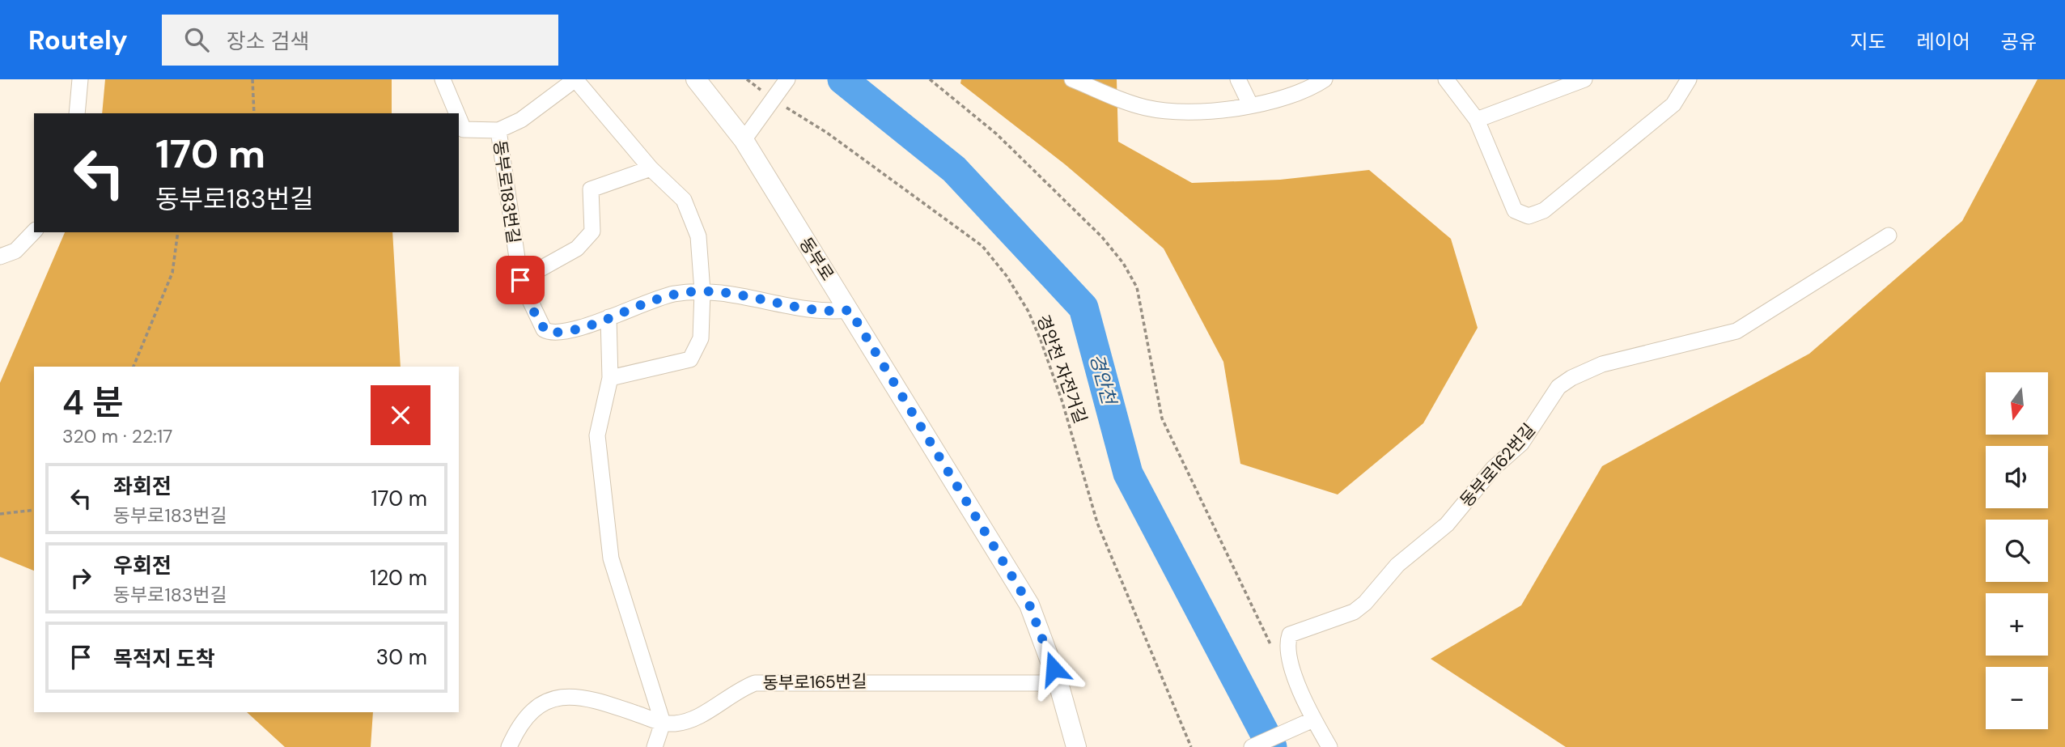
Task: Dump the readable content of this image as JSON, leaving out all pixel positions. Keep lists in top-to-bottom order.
{
  "streets": {
    "main road": ["동부로"],
    "street": ["동부로183번길", "동부로162번길", "동부로165번길"],
    "path": ["경안천 자전거길"]
  },
  "crossings": [
    ["동부로183번길", "동부로"],
    ["동부로", "동부로165번길"]
  ],
  "water": ["경안천"],
  "north": "bottom",
  "page": {
    "header": "Routely",
    "search": "장소 검색",
    "nav": ["지도", "레이어", "공유"],
    "turn": ["170 m", "동부로183번길"],
    "heading": ["4 분", "320 m · 22:17"],
    "map_buttons": ["+", "−"],
    "list": [
      {
        "name": "좌회전",
        "note": "동부로183번길",
        "value": "170 m"
      },
      {
        "name": "우회전",
        "note": "동부로183번길",
        "value": "120 m"
      },
      {
        "name": "목적지 도착",
        "value": "30 m"
      }
    ]
  }
}
